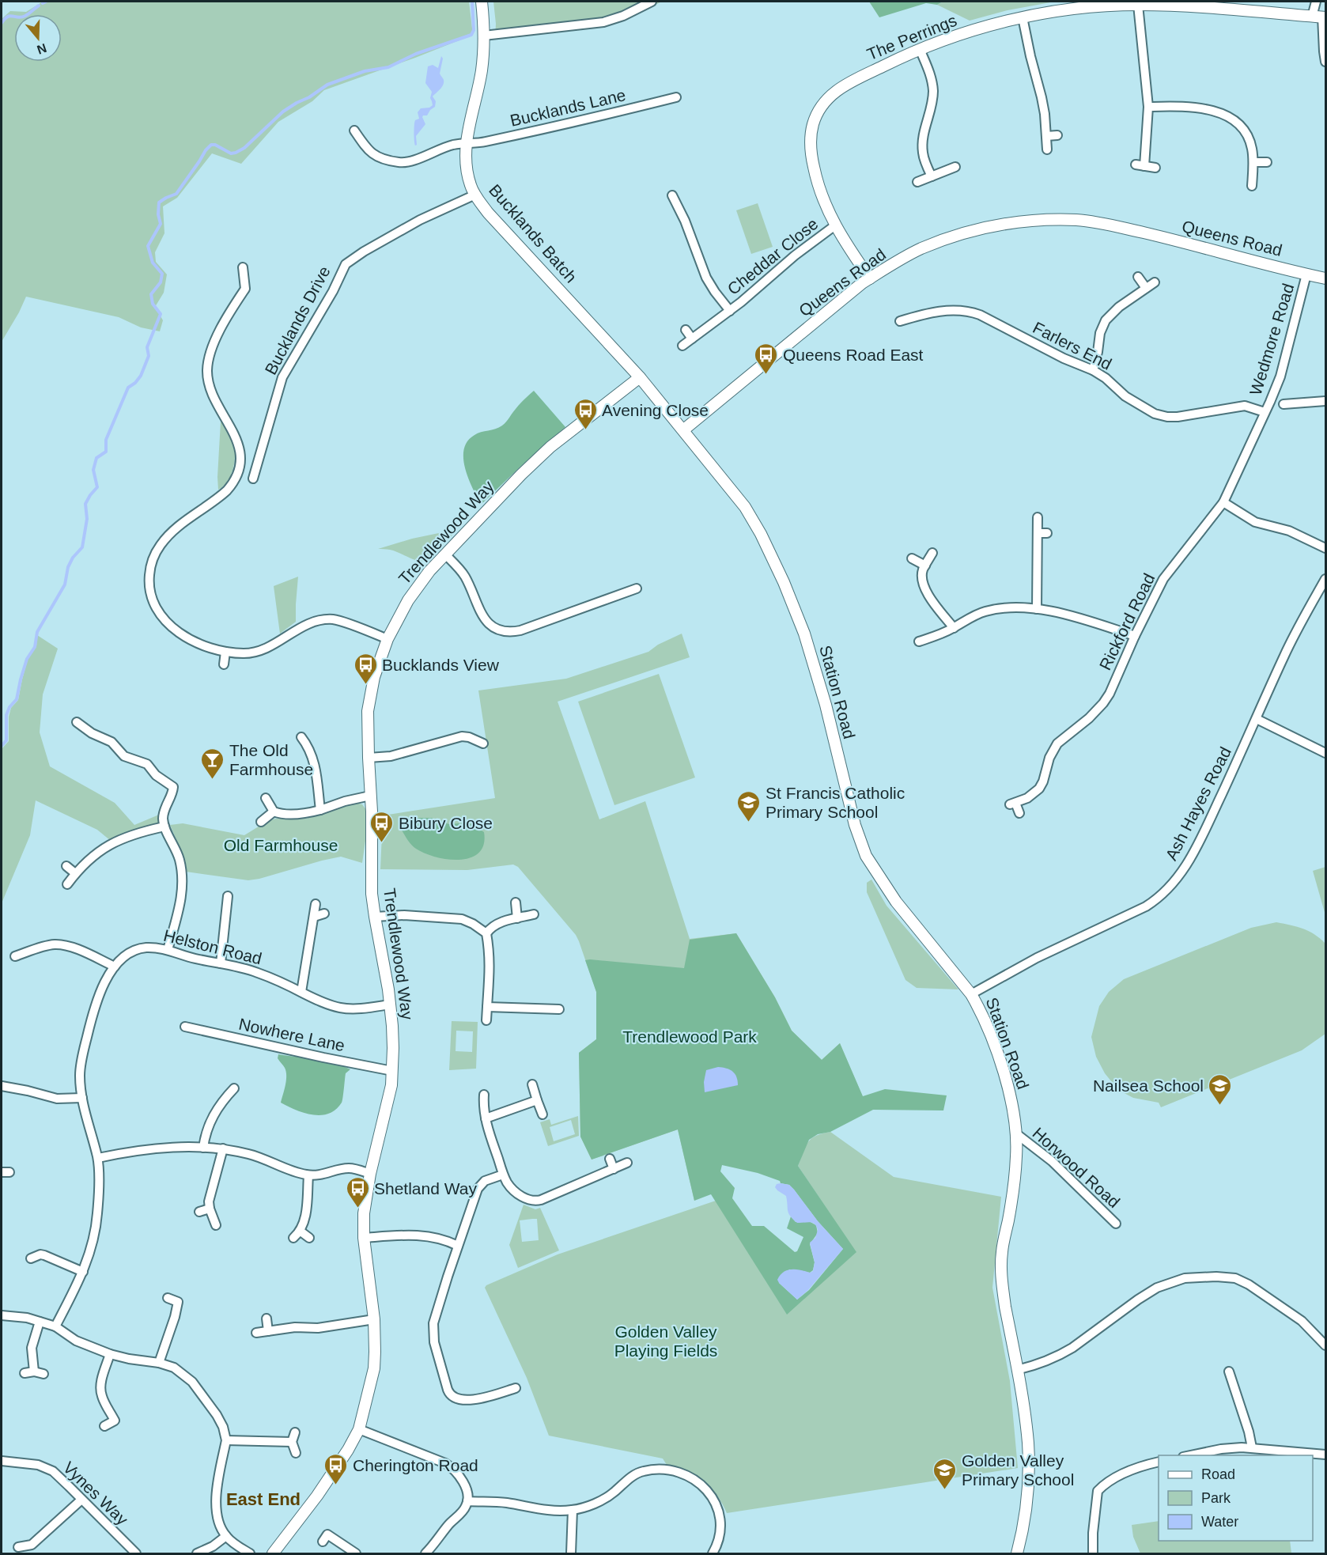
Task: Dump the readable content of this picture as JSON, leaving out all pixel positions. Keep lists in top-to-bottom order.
{
  "streets": {
    "street": [
      "The Perrings",
      "Bucklands Lane",
      "Bucklands Batch",
      "Queens Road",
      "Cheddar Close",
      "Bucklands Drive",
      "Wedmore Road",
      "Farlers End",
      "Trendlewood Way",
      "Rickford Road",
      "Station Road",
      "Ash Hayes Road",
      "Helston Road",
      "Nowhere Lane",
      "Horwood Road",
      "Vynes Way"
    ]
  },
  "crossings": [
    ["The Perrings", "Queens Road"],
    ["The Perrings", "Cheddar Close"],
    ["Bucklands Lane", "Bucklands Batch"],
    ["Bucklands Batch", "Bucklands Drive"],
    ["Bucklands Batch", "Trendlewood Way"],
    ["Bucklands Batch", "Station Road"],
    ["Queens Road", "Wedmore Road"],
    ["Queens Road", "Station Road"],
    ["Wedmore Road", "Farlers End"],
    ["Wedmore Road", "Rickford Road"],
    ["Farlers End", "Rickford Road"],
    ["Trendlewood Way", "Station Road"],
    ["Trendlewood Way", "Helston Road"],
    ["Trendlewood Way", "Nowhere Lane"],
    ["Station Road", "Ash Hayes Road"],
    ["Station Road", "Horwood Road"]
  ],
  "districts": ["East End"],
  "parks": ["Old Farmhouse", "Trendlewood Park", "Golden Valley Playing Fields"],
  "places": {
    "bus stop": [
      "Queens Road East",
      "Avening Close",
      "Bucklands View",
      "Bibury Close",
      "Shetland Way",
      "Cherington Road"
    ],
    "bar": ["The Old Farmhouse"],
    "school or university": ["St Francis Catholic Primary School", "Nailsea School", "Golden Valley Primary School"]
  },
  "legend": ["Road", "Park", "Water"],
  "north": "bottom"
}
